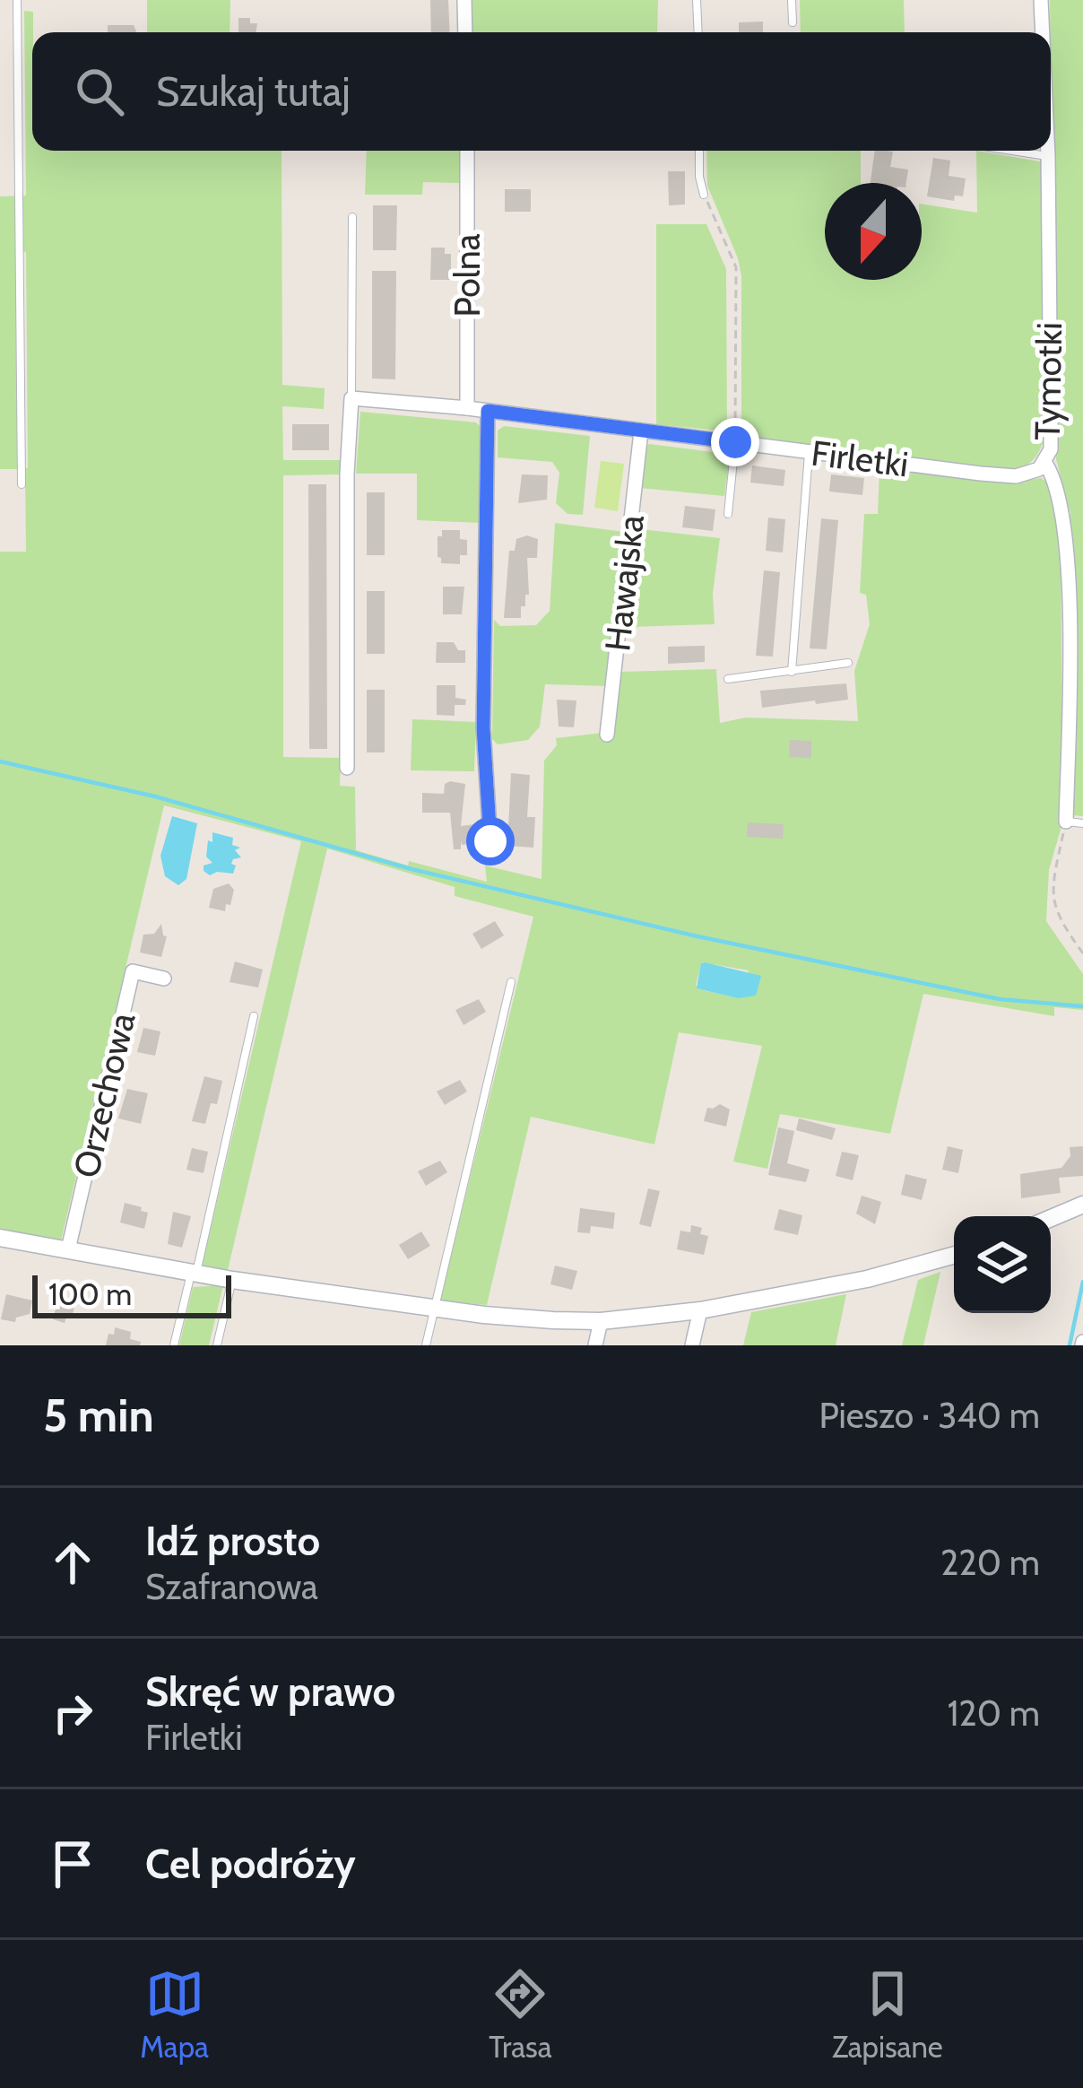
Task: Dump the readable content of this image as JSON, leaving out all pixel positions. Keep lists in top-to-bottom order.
{
  "streets": {
    "street": [
      "Polna",
      "Tymotki",
      "Firletki",
      "Hawajska",
      "Orzechowa"
    ]
  },
  "crossings": [
    ["Polna", "Firletki"],
    ["Tymotki", "Firletki"],
    ["Firletki", "Hawajska"]
  ],
  "scale_bar": "100 m",
  "north": "bottom",
  "page": {
    "search": "Szukaj tutaj",
    "scale": "100 m",
    "heading": ["5 min", "Pieszo · 340 m"],
    "list": [
      ["Idź prosto", "Szafranowa", "220 m"],
      ["Skręć w prawo", "Firletki", "120 m"],
      "Cel podróży"
    ],
    "nav": ["Mapa", "Trasa", "Zapisane"]
  }
}
